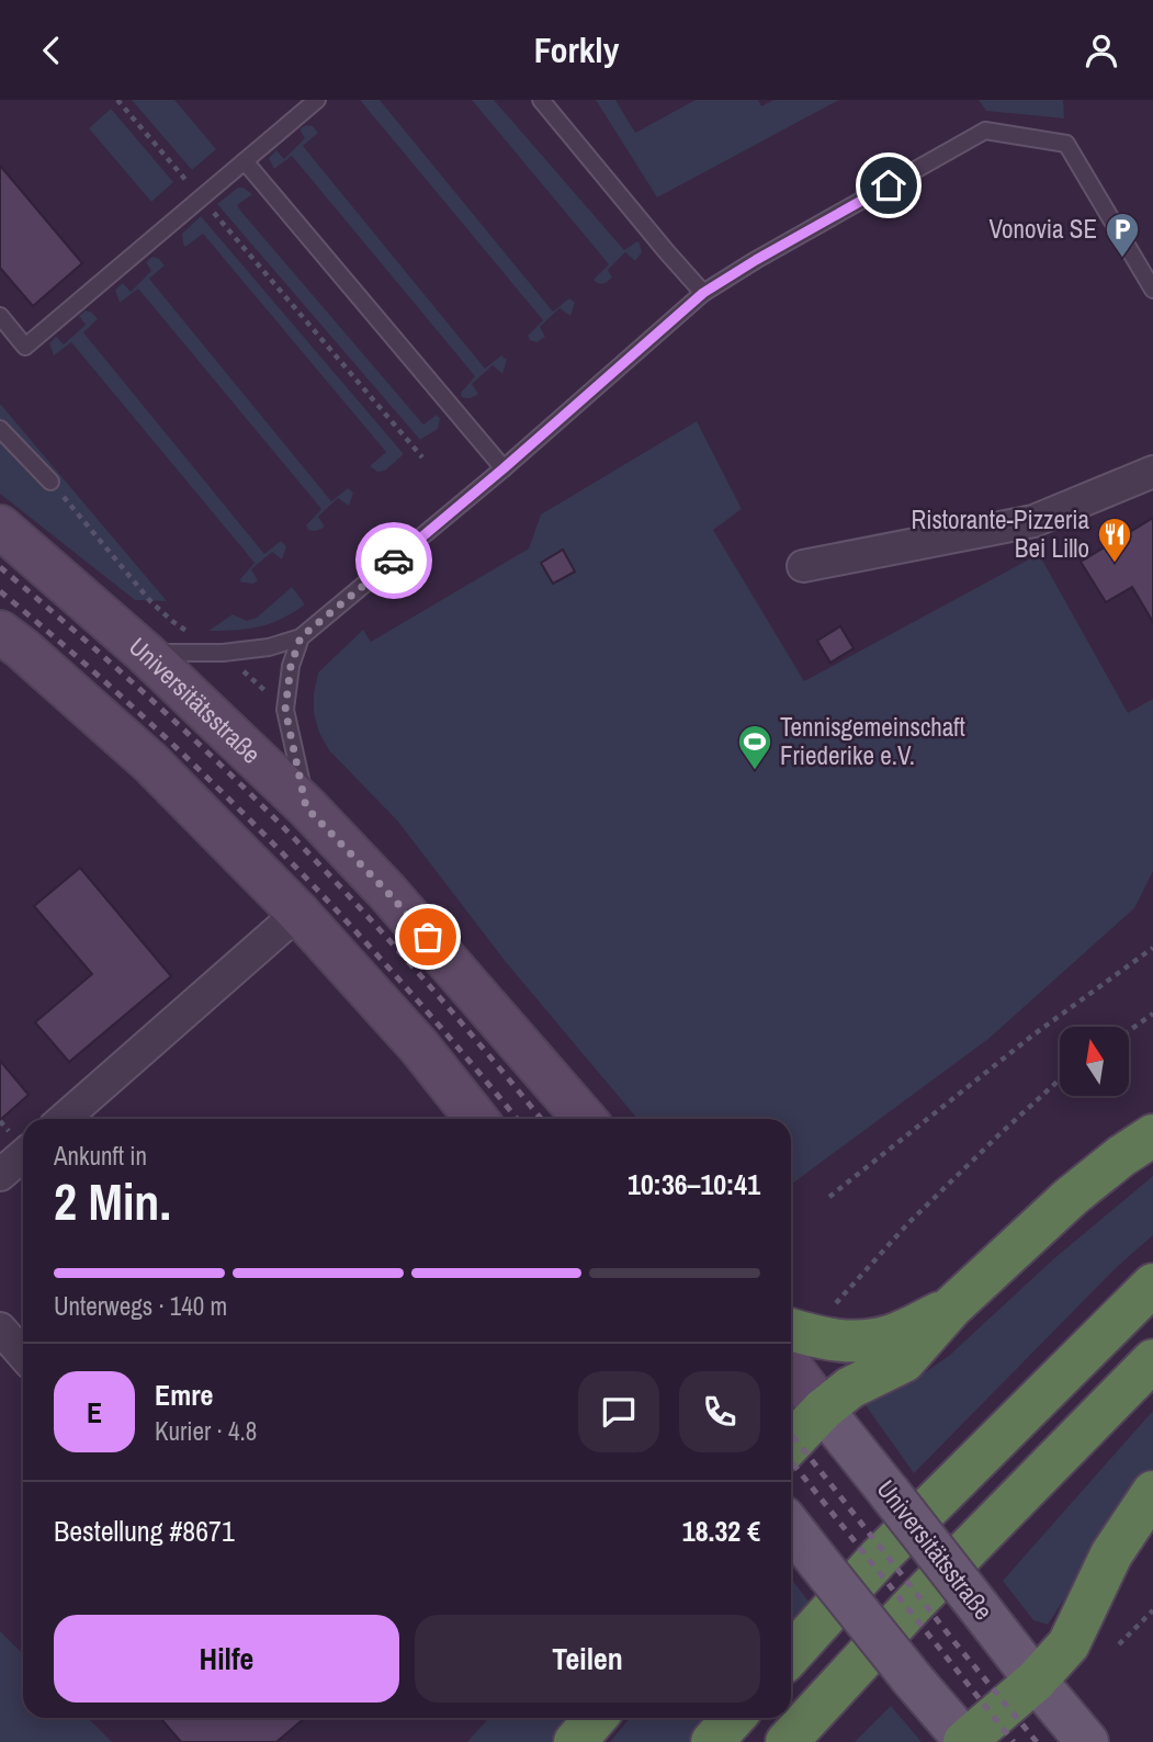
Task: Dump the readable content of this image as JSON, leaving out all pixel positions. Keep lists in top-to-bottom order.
{
  "streets": {
    "main road": ["Universitätsstraße"]
  },
  "places": {
    "parking": ["Vonovia SE"],
    "restaurant": ["Ristorante-Pizzeria Bei Lillo"],
    "sports": ["Tennisgemeinschaft Friederike e.V."]
  },
  "north": "top",
  "page": {
    "header": "Forkly",
    "heading": ["2 Min.", "Ankunft in", "10:36–10:41"],
    "panel": [
      "Emre",
      "Kurier · 4.8",
      "Bestellung #8671",
      "18.32 €"
    ],
    "bar": "Unterwegs · 140 m",
    "round": "E",
    "buttons": ["Hilfe", "Teilen"]
  }
}
